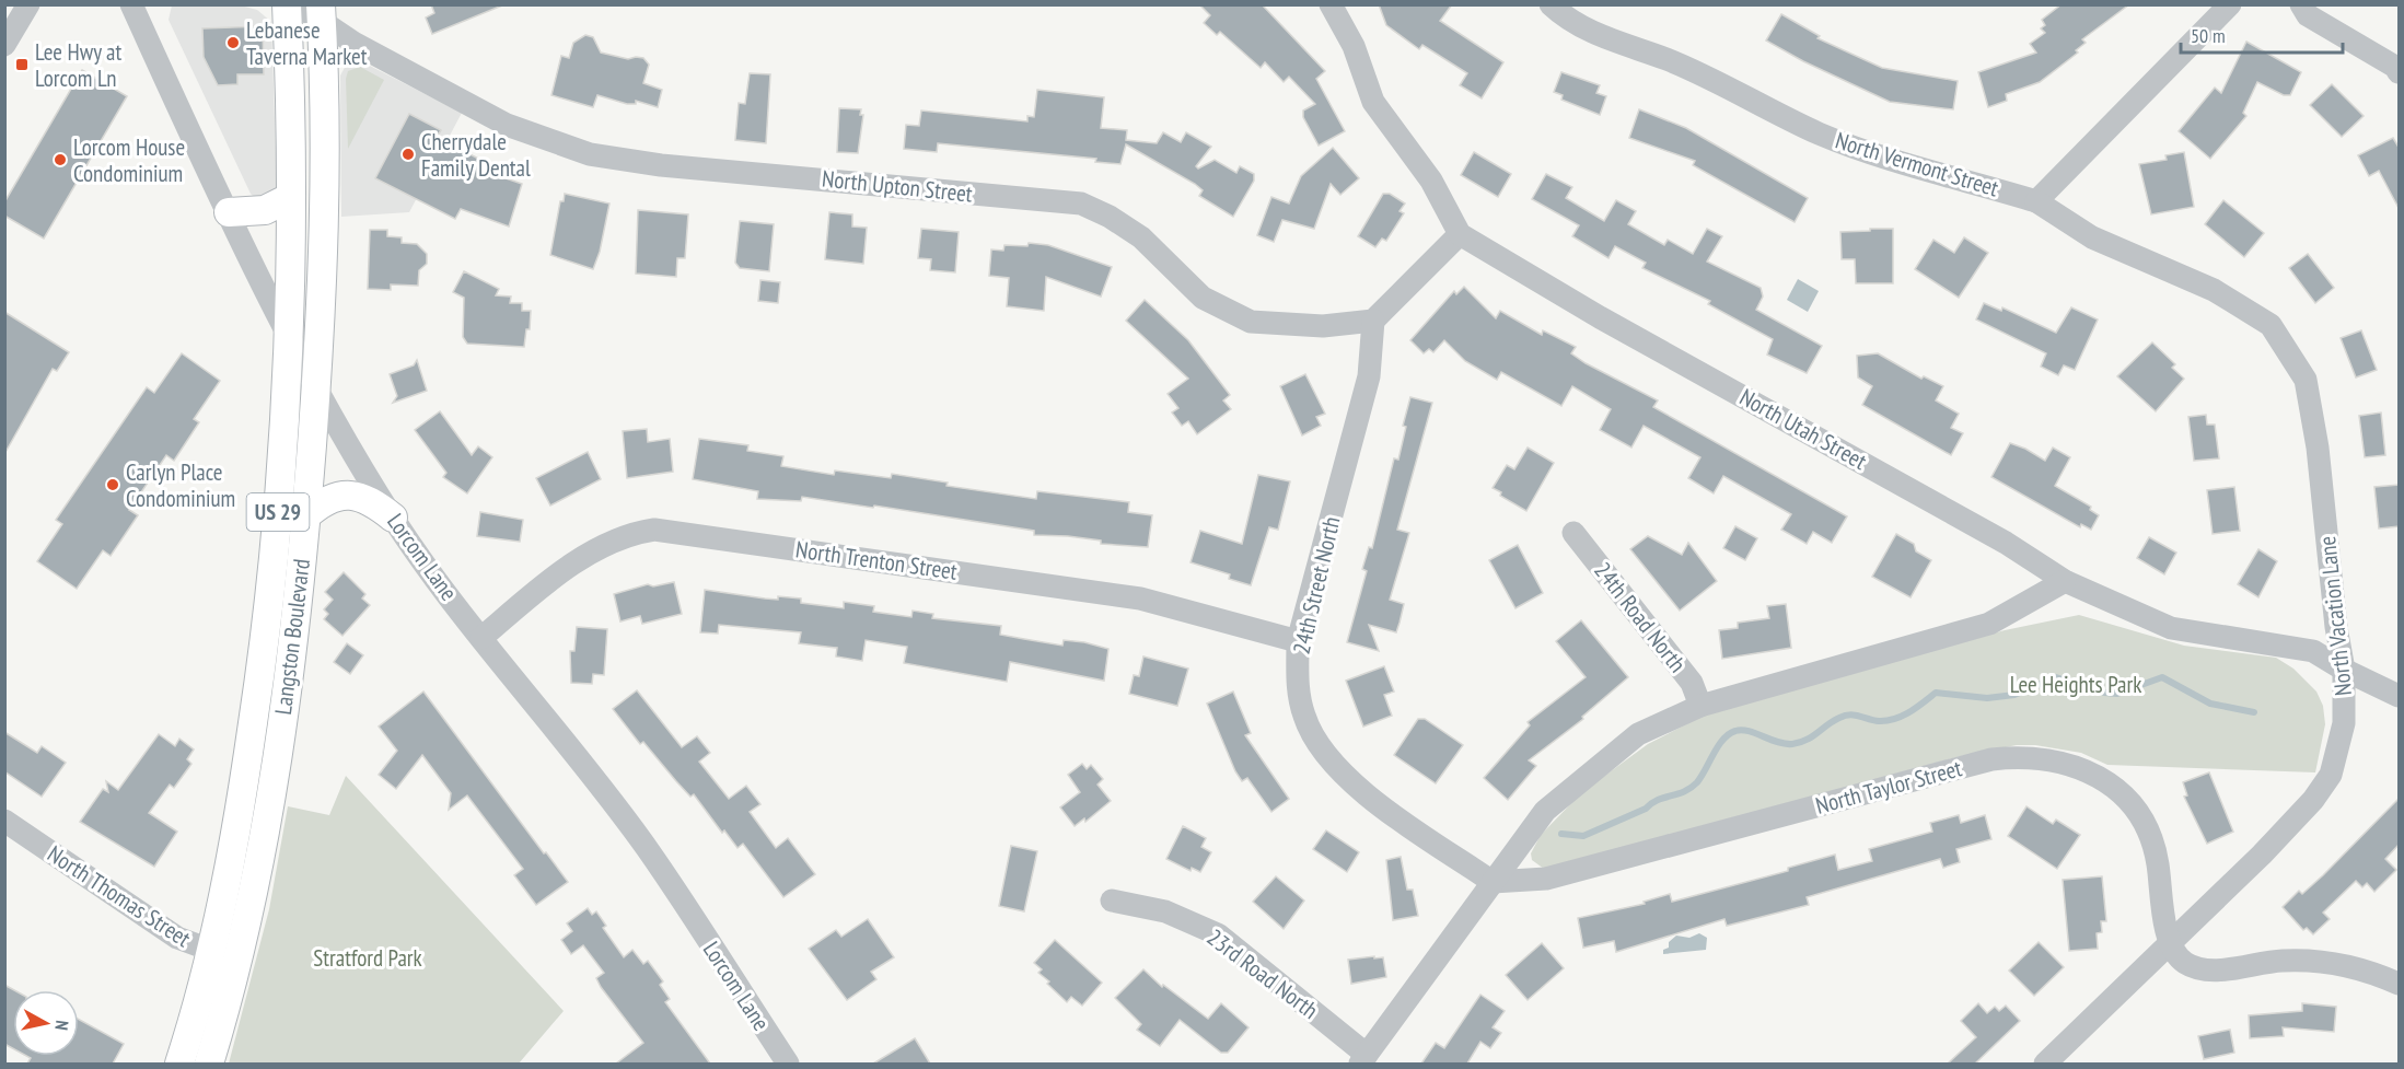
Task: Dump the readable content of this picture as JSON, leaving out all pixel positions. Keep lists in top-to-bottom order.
{
  "streets": {
    "main road": ["US 29", "Langston Boulevard"],
    "street": [
      "North Vermont Street",
      "North Upton Street",
      "North Utah Street",
      "Lorcom Lane",
      "North Trenton Street",
      "24th Street North",
      "North Vacation Lane",
      "24th Road North",
      "North Taylor Street",
      "North Thomas Street",
      "23rd Road North"
    ]
  },
  "crossings": [
    ["North Vermont Street", "North Vacation Lane"],
    ["North Upton Street", "24th Street North"],
    ["North Upton Street", "Langston Boulevard"],
    ["North Utah Street", "North Vacation Lane"],
    ["Lorcom Lane", "North Trenton Street"],
    ["Lorcom Lane", "Langston Boulevard"],
    ["North Trenton Street", "24th Street North"],
    ["24th Street North", "North Taylor Street"],
    ["North Vacation Lane", "North Taylor Street"],
    ["Langston Boulevard", "North Thomas Street"]
  ],
  "parks": ["Lee Heights Park", "Stratford Park"],
  "places": {
    "other": [
      "Lebanese Taverna Market",
      "Cherrydale Family Dental",
      "Lorcom House Condominium",
      "Carlyn Place Condominium"
    ],
    "transit": ["Lee Hwy at Lorcom Ln"]
  },
  "scale_bar": "50 m",
  "north": "right"
}
